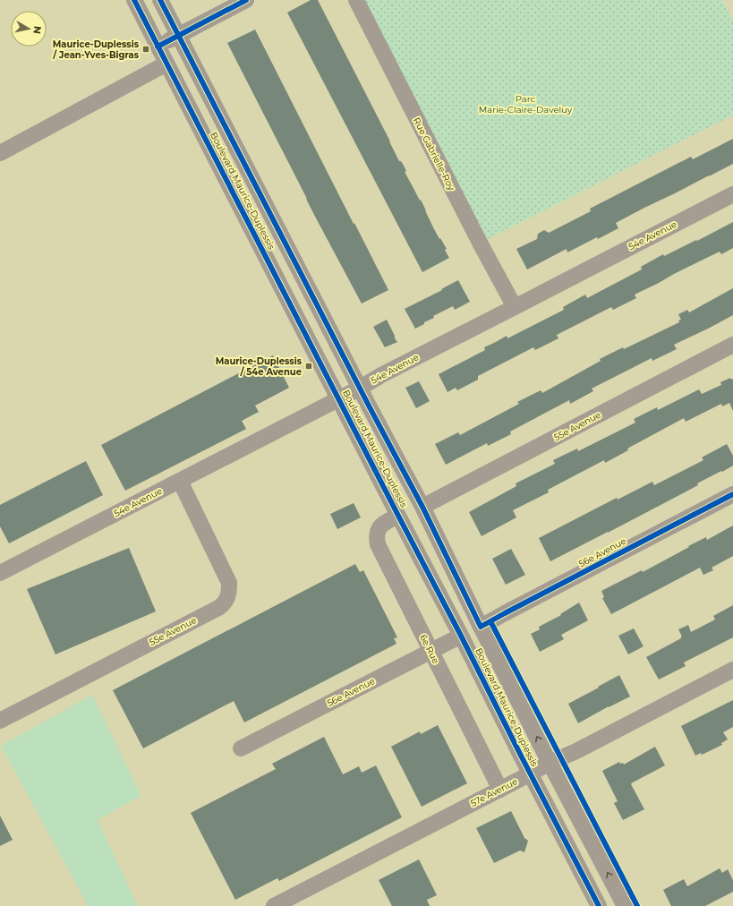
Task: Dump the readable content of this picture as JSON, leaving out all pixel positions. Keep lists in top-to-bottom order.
{
  "streets": {
    "street": [
      "Rue Gabrielle-Roy",
      "Boulevard Maurice-Duplessis",
      "54e Avenue",
      "55e Avenue",
      "56e Avenue",
      "6e Rue",
      "57e Avenue"
    ]
  },
  "crossings": [
    ["Rue Gabrielle-Roy", "54e Avenue"],
    ["Boulevard Maurice-Duplessis", "54e Avenue"],
    ["Boulevard Maurice-Duplessis", "55e Avenue"],
    ["Boulevard Maurice-Duplessis", "56e Avenue"],
    ["Boulevard Maurice-Duplessis", "6e Rue"],
    ["Boulevard Maurice-Duplessis", "57e Avenue"],
    ["54e Avenue", "55e Avenue"],
    ["56e Avenue", "6e Rue"],
    ["6e Rue", "57e Avenue"]
  ],
  "parks": ["Parc Marie-Claire-Daveluy"],
  "places": {
    "transit": ["Maurice-Duplessis / Jean-Yves-Bigras", "Maurice-Duplessis / 54e Avenue"]
  },
  "north": "right"
}
